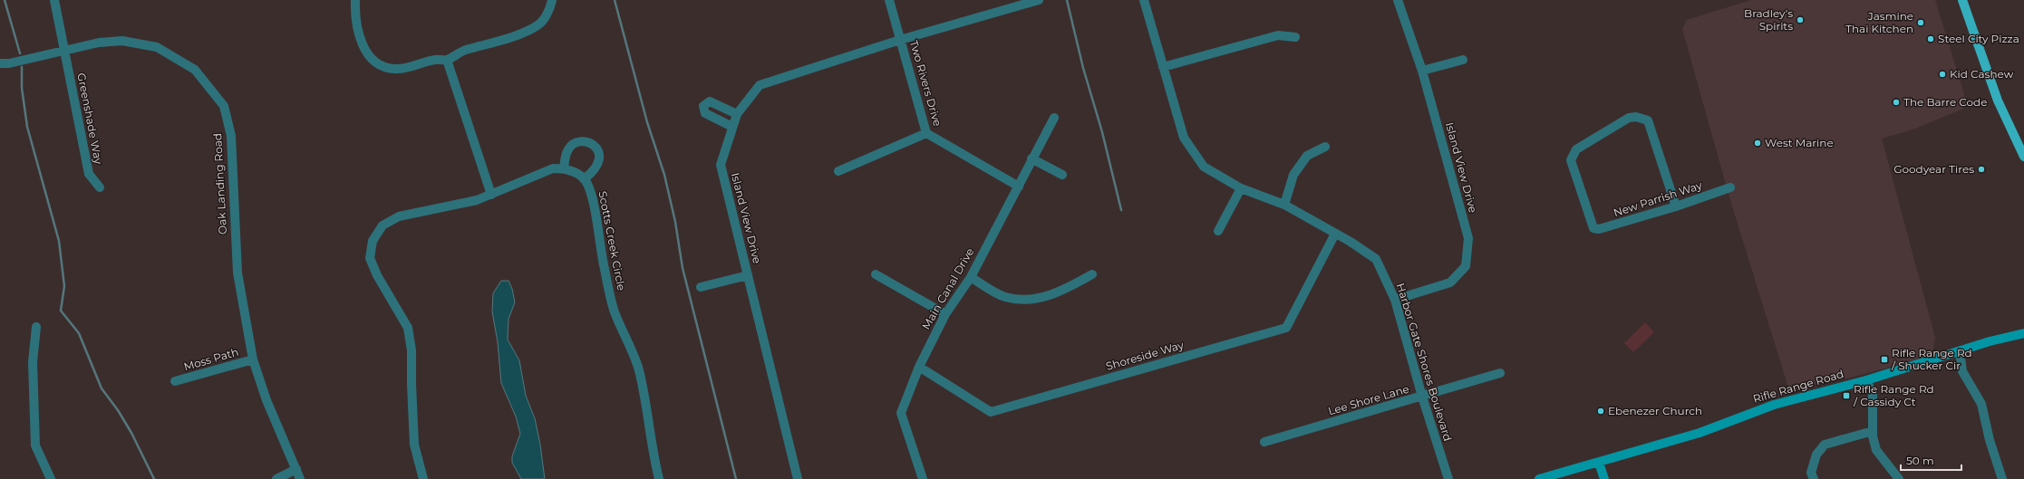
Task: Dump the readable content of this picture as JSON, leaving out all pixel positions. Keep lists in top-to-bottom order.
{
  "streets": {
    "main road": ["Rifle Range Road"],
    "street": [
      "Two Rivers Drive",
      "Greenshade Way",
      "Island View Drive",
      "Oak Landing Road",
      "New Parrish Way",
      "Scotts Creek Circle",
      "Main Canal Drive",
      "Shoreside Way",
      "Moss Path",
      "Harbor Gate Shores Boulevard",
      "Lee Shore Lane"
    ]
  },
  "crossings": [
    ["Two Rivers Drive", "Island View Drive"],
    ["Two Rivers Drive", "Main Canal Drive"],
    ["Greenshade Way", "Oak Landing Road"],
    ["Island View Drive", "Harbor Gate Shores Boulevard"],
    ["Oak Landing Road", "Moss Path"],
    ["Main Canal Drive", "Shoreside Way"],
    ["Shoreside Way", "Harbor Gate Shores Boulevard"],
    ["Harbor Gate Shores Boulevard", "Lee Shore Lane"]
  ],
  "places": {
    "other": [
      "Bradley’s Spirits",
      "Jasmine Thai Kitchen",
      "Steel City Pizza",
      "Kid Cashew",
      "The Barre Code",
      "West Marine",
      "Goodyear Tires",
      "Ebenezer Church"
    ],
    "transit": ["Rifle Range Rd / Shucker Cir", "Rifle Range Rd / Cassidy Ct"]
  },
  "scale_bar": "50 m"
}
